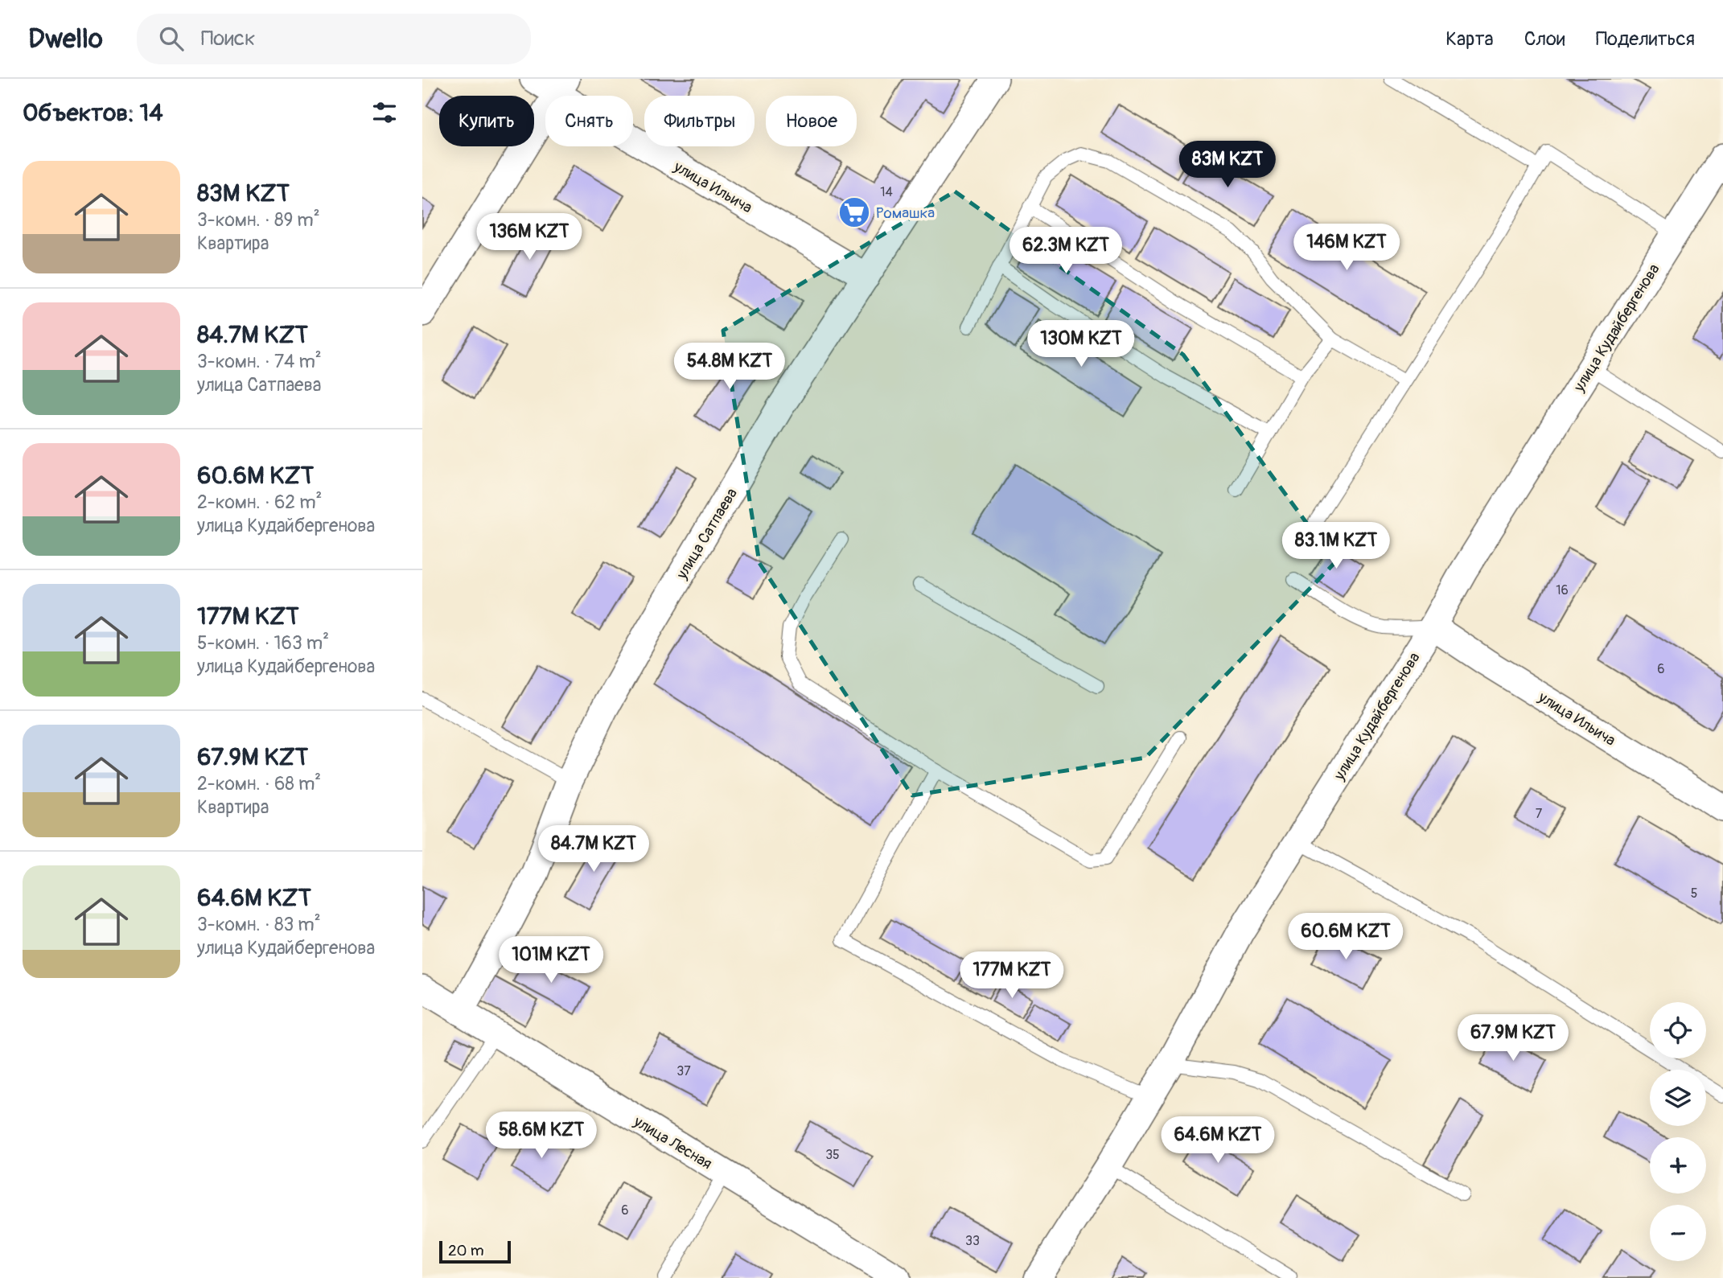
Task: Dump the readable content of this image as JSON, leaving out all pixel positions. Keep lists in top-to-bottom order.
{
  "streets": {
    "street": [
      "улица Ильича",
      "улица Кудайбергенова",
      "улица Сатпаева",
      "улица Лесная"
    ]
  },
  "crossings": [
    ["улица Ильича", "улица Кудайбергенова"],
    ["улица Ильича", "улица Сатпаева"],
    ["улица Сатпаева", "улица Лесная"]
  ],
  "places": {
    "supermarket": ["Ромашка"]
  },
  "house_numbers": [
    "14",
    "16",
    "6",
    "7",
    "5",
    "37",
    "35",
    "6",
    "33"
  ],
  "scale_bar": "20 m",
  "page": {
    "header": "Dwello",
    "search": "Поиск",
    "nav": ["Карта", "Слои", "Поделиться"],
    "heading": "Объектов: 14",
    "chip": [
      "Купить",
      "Снять",
      "Фильтры",
      "Новое"
    ],
    "price": [
      "83M KZT",
      "136M KZT",
      "146M KZT",
      "62.3M KZT",
      "130M KZT",
      "54.8M KZT",
      "83.1M KZT",
      "84.7M KZT",
      "60.6M KZT",
      "101M KZT",
      "177M KZT",
      "67.9M KZT",
      "58.6M KZT",
      "64.6M KZT"
    ],
    "list": [
      {
        "name": "83M KZT",
        "note": "3-комн. · 89 m² · Квартира"
      },
      {
        "name": "84.7M KZT",
        "note": "3-комн. · 74 m² · улица Сатпаева"
      },
      {
        "name": "60.6M KZT",
        "note": "2-комн. · 62 m² · улица Кудайбергенова"
      },
      {
        "name": "177M KZT",
        "note": "5-комн. · 163 m² · улица Кудайбергенова"
      },
      {
        "name": "67.9M KZT",
        "note": "2-комн. · 68 m² · Квартира"
      },
      {
        "name": "64.6M KZT",
        "note": "3-комн. · 83 m² · улица Кудайбергенова"
      }
    ],
    "map_buttons": ["+", "−"],
    "scale": "20 m"
  }
}
